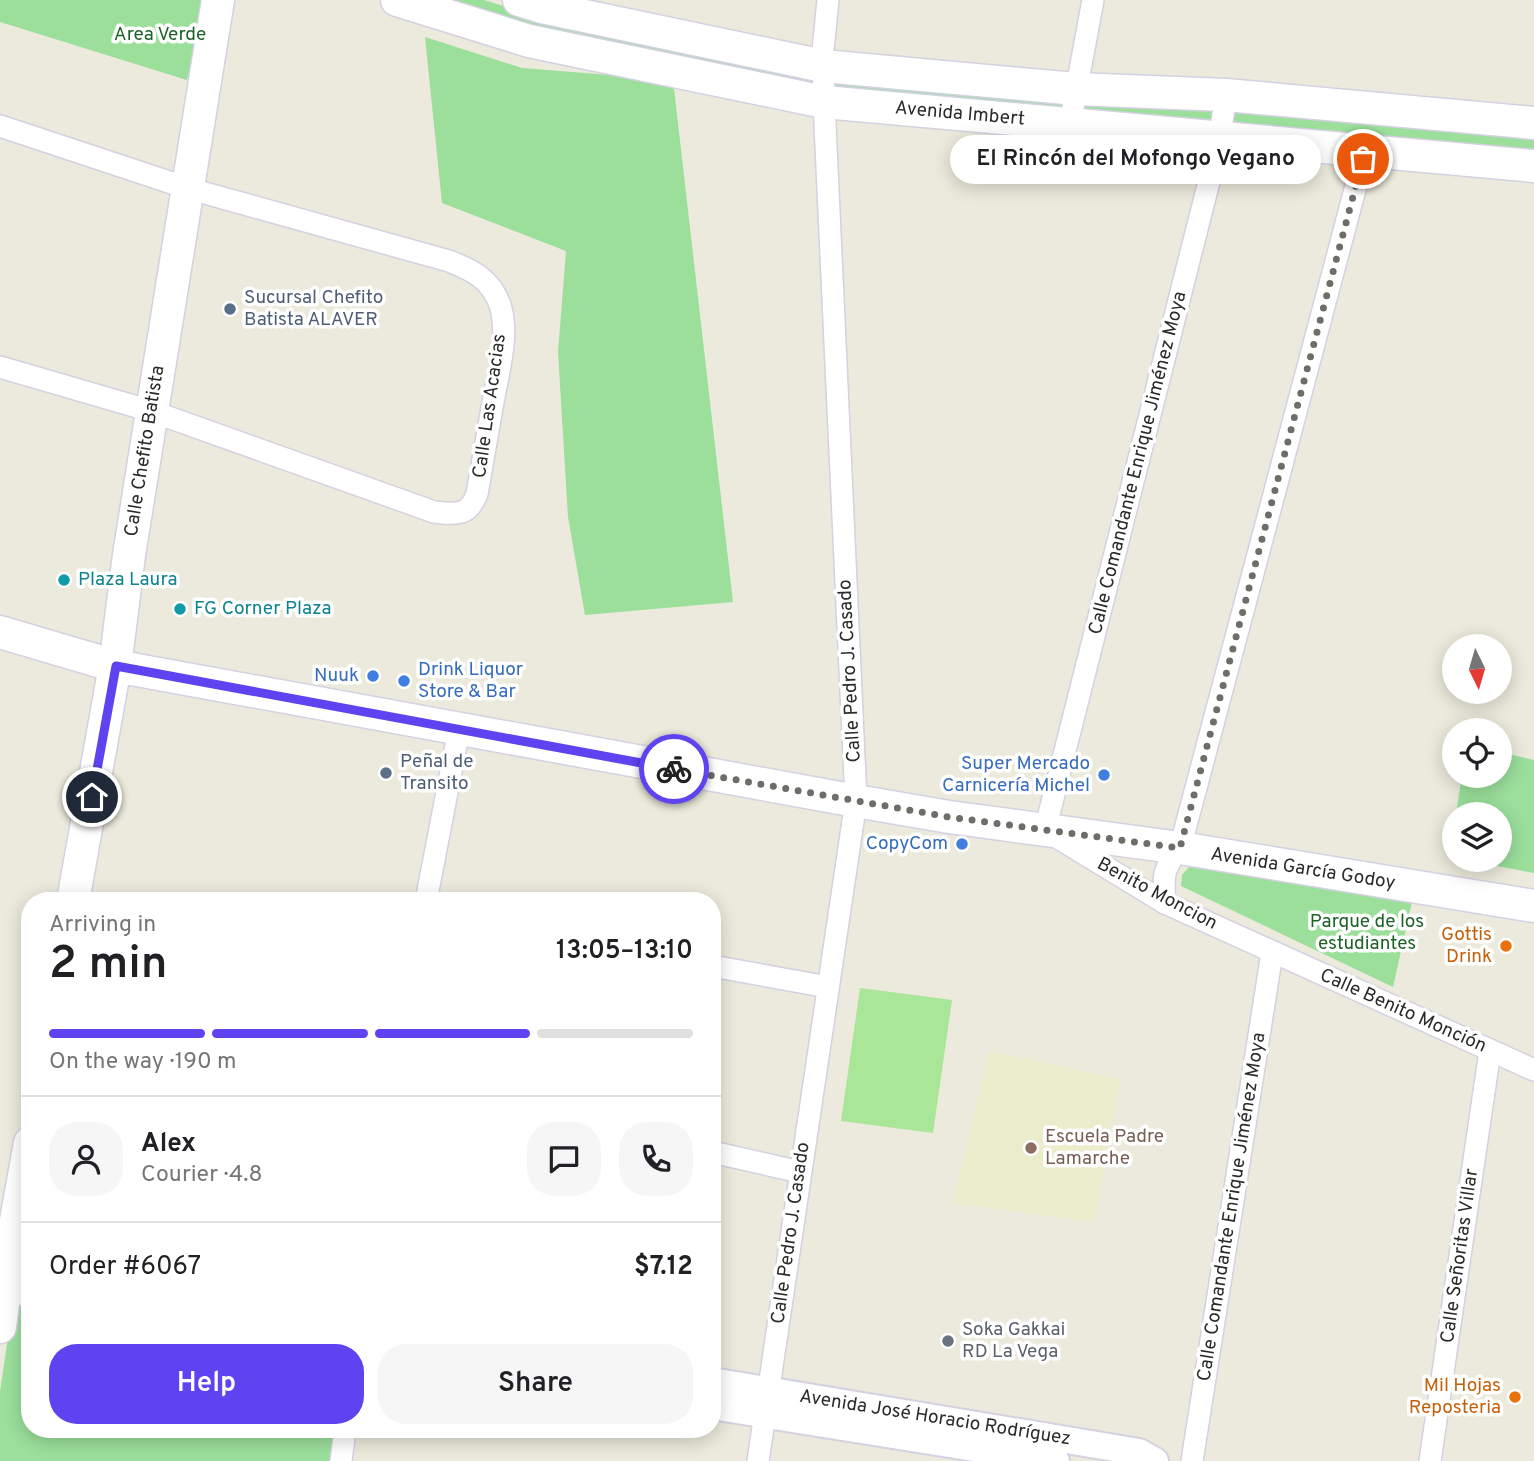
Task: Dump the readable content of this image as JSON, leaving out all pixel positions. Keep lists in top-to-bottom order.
{
  "streets": {
    "main road": ["Avenida Imbert", "Calle Chefito Batista", "Avenida García Godoy"],
    "street": [
      "Calle Las Acacias",
      "Calle Comandante Enrique Jiménez Moya",
      "Calle Pedro J. Casado",
      "Benito Moncion",
      "Calle Benito Monción",
      "Calle Señoritas Villar",
      "Avenida José Horacio Rodríguez"
    ]
  },
  "crossings": [
    ["Avenida Imbert", "Calle Comandante Enrique Jiménez Moya"],
    ["Avenida Imbert", "Calle Pedro J. Casado"],
    ["Calle Las Acacias", "Calle Chefito Batista"],
    ["Calle Chefito Batista", "Avenida García Godoy"],
    ["Calle Comandante Enrique Jiménez Moya", "Avenida García Godoy"],
    ["Calle Comandante Enrique Jiménez Moya", "Benito Moncion"],
    ["Calle Comandante Enrique Jiménez Moya", "Calle Benito Monción"],
    ["Calle Pedro J. Casado", "Avenida García Godoy"],
    ["Calle Pedro J. Casado", "Avenida José Horacio Rodríguez"],
    ["Avenida García Godoy", "Benito Moncion"],
    ["Benito Moncion", "Calle Benito Monción"],
    ["Calle Benito Monción", "Calle Señoritas Villar"]
  ],
  "parks": ["Area Verde", "Parque de los estudiantes"],
  "places": [
    "El Rincón del Mofongo Vegano",
    "Sucursal Chefito Batista ALAVER",
    "Plaza Laura",
    "FG Corner Plaza",
    "Nuuk",
    "Drink Liquor Store & Bar",
    "Peñal de Transito",
    "Super Mercado Carnicería Michel",
    "CopyCom",
    "Gottis Drink",
    "Escuela Padre Lamarche",
    "Soka Gakkai RD La Vega",
    "Mil Hojas Reposteria"
  ],
  "north": "bottom",
  "page": {
    "bubble": "El Rincón del Mofongo Vegano",
    "heading": ["2 min", "Arriving in", "13:05–13:10"],
    "panel": [
      "Alex",
      "Courier · 4.8",
      "Order #6067",
      "$7.12"
    ],
    "bar": "On the way · 190 m",
    "buttons": ["Help", "Share"]
  }
}
